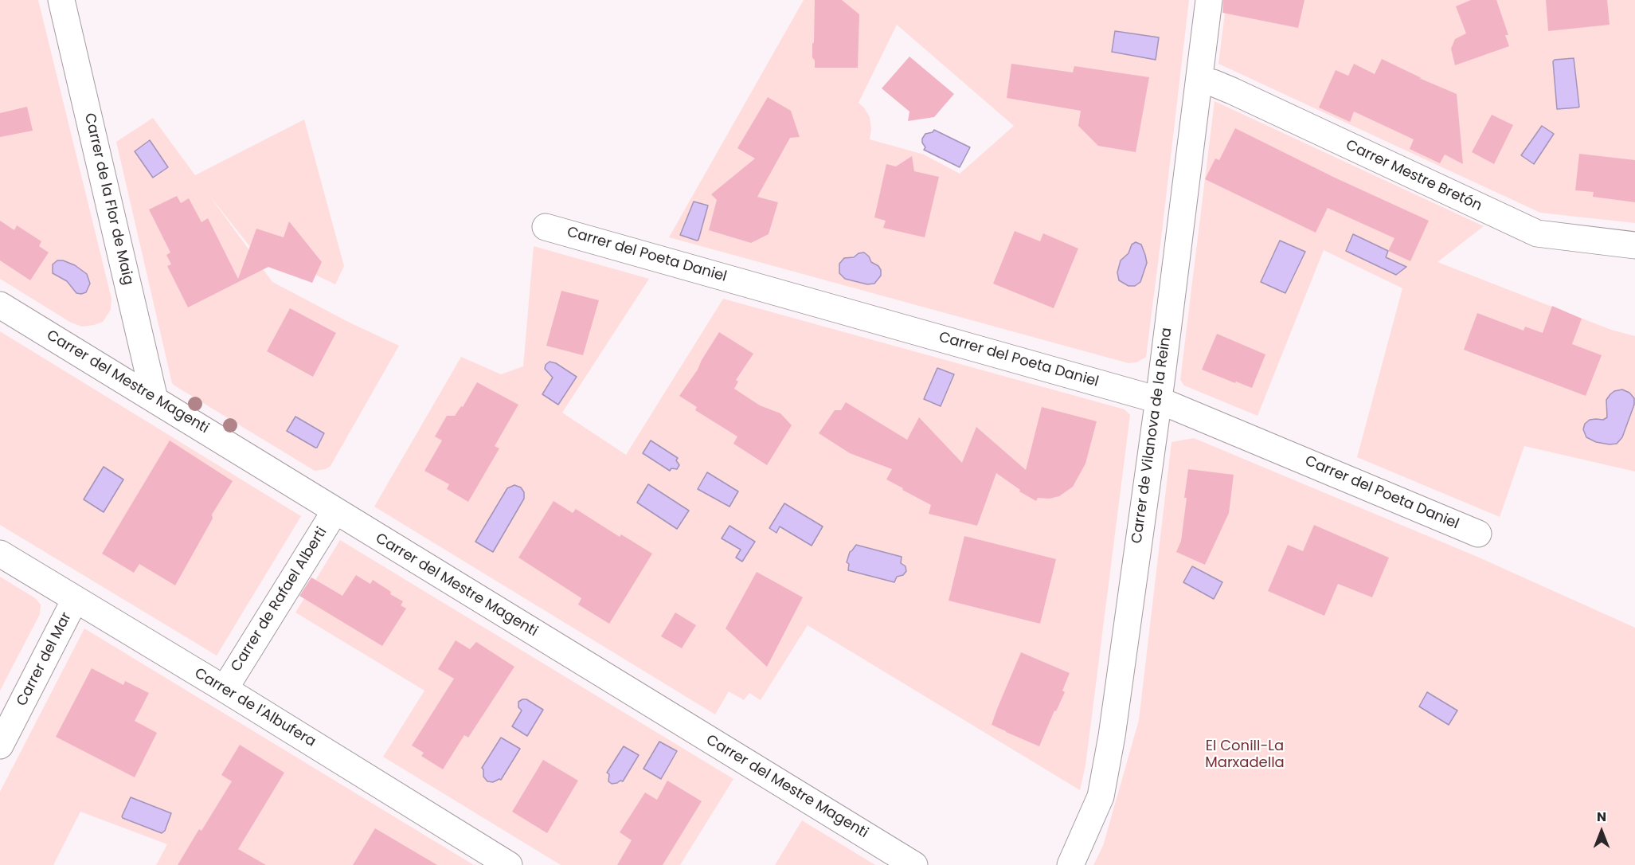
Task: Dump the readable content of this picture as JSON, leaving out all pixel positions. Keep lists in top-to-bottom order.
{
  "streets": {
    "street": [
      "Carrer Mestre Bretón",
      "Carrer de la Flor de Maig",
      "Carrer del Poeta Daniel",
      "Carrer del Mestre Magenti",
      "Carrer de Vilanova de la Reina",
      "Carrer de Rafael Alberti",
      "Carrer del Mar",
      "Carrer de l'Albufera"
    ]
  },
  "crossings": [
    ["Carrer Mestre Bretón", "Carrer de Vilanova de la Reina"],
    ["Carrer de la Flor de Maig", "Carrer del Mestre Magenti"],
    ["Carrer del Poeta Daniel", "Carrer de Vilanova de la Reina"],
    ["Carrer del Mestre Magenti", "Carrer de Rafael Alberti"],
    ["Carrer de Rafael Alberti", "Carrer de l'Albufera"],
    ["Carrer del Mar", "Carrer de l'Albufera"]
  ],
  "parks": ["El Conill-La Marxadella"],
  "north": "top"
}
